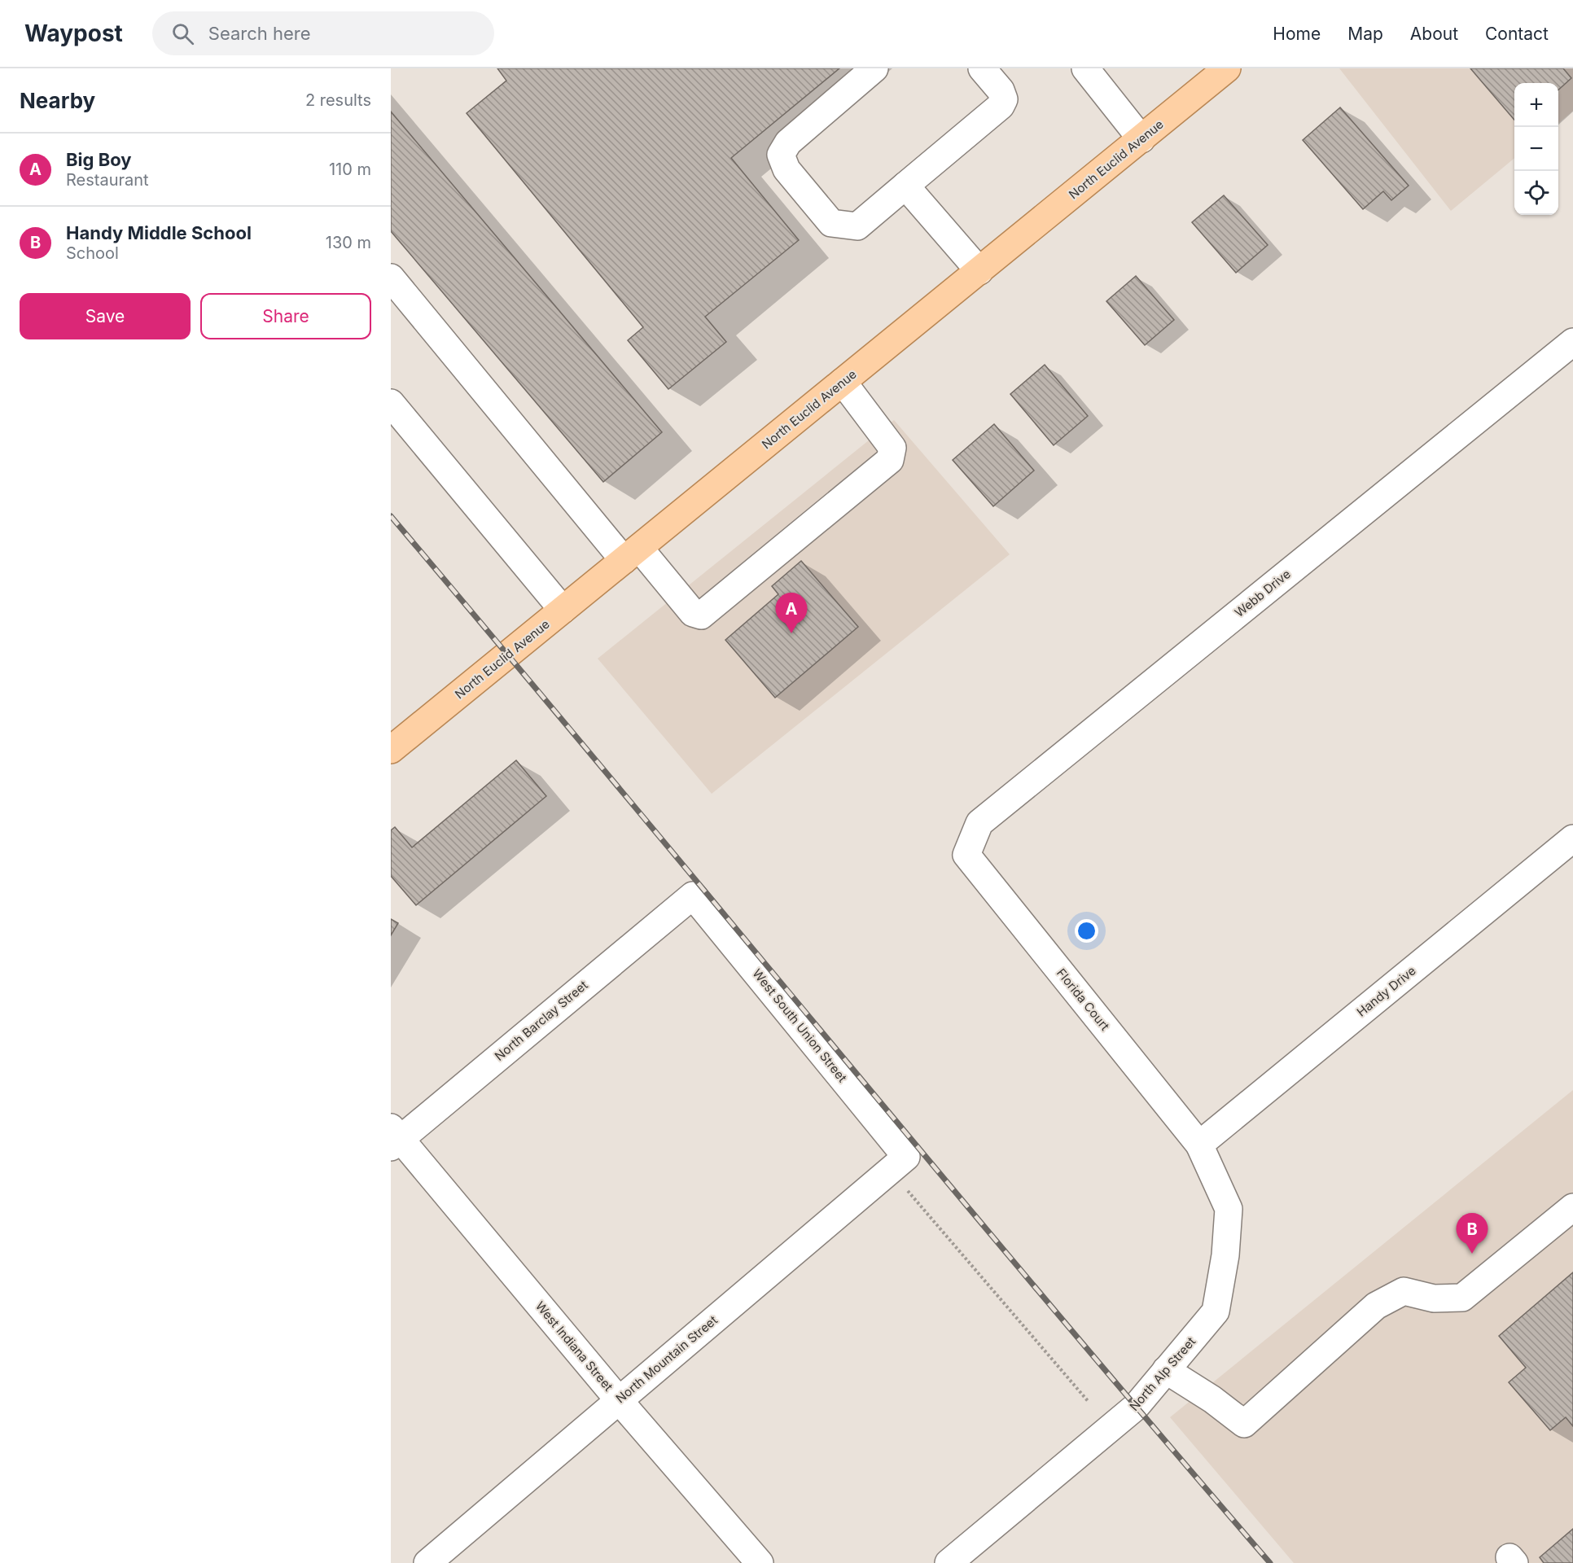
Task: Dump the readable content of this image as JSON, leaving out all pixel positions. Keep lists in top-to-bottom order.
{
  "streets": {
    "main road": ["North Euclid Avenue"],
    "street": [
      "Webb Drive",
      "Handy Drive",
      "Florida Court",
      "North Barclay Street",
      "West South Union Street",
      "West Indiana Street",
      "North Mountain Street",
      "North Alp Street"
    ]
  },
  "crossings": [
    ["Webb Drive", "Florida Court"],
    ["Handy Drive", "Florida Court"],
    ["Handy Drive", "North Alp Street"],
    ["Florida Court", "North Alp Street"],
    ["North Barclay Street", "West South Union Street"],
    ["North Barclay Street", "West Indiana Street"],
    ["West South Union Street", "North Mountain Street"],
    ["West Indiana Street", "North Mountain Street"]
  ],
  "page": {
    "header": "Waypost",
    "search": "Search here",
    "nav": [
      "Home",
      "Map",
      "About",
      "Contact"
    ],
    "heading": ["Nearby", "2 results"],
    "map_buttons": ["+", "−"],
    "list": [
      {
        "mark": "A",
        "name": "Big Boy",
        "note": "Restaurant",
        "value": "110 m"
      },
      {
        "mark": "B",
        "name": "Handy Middle School",
        "note": "School",
        "value": "130 m"
      }
    ],
    "buttons": ["Save", "Share"],
    "pins": ["A", "B"]
  }
}
